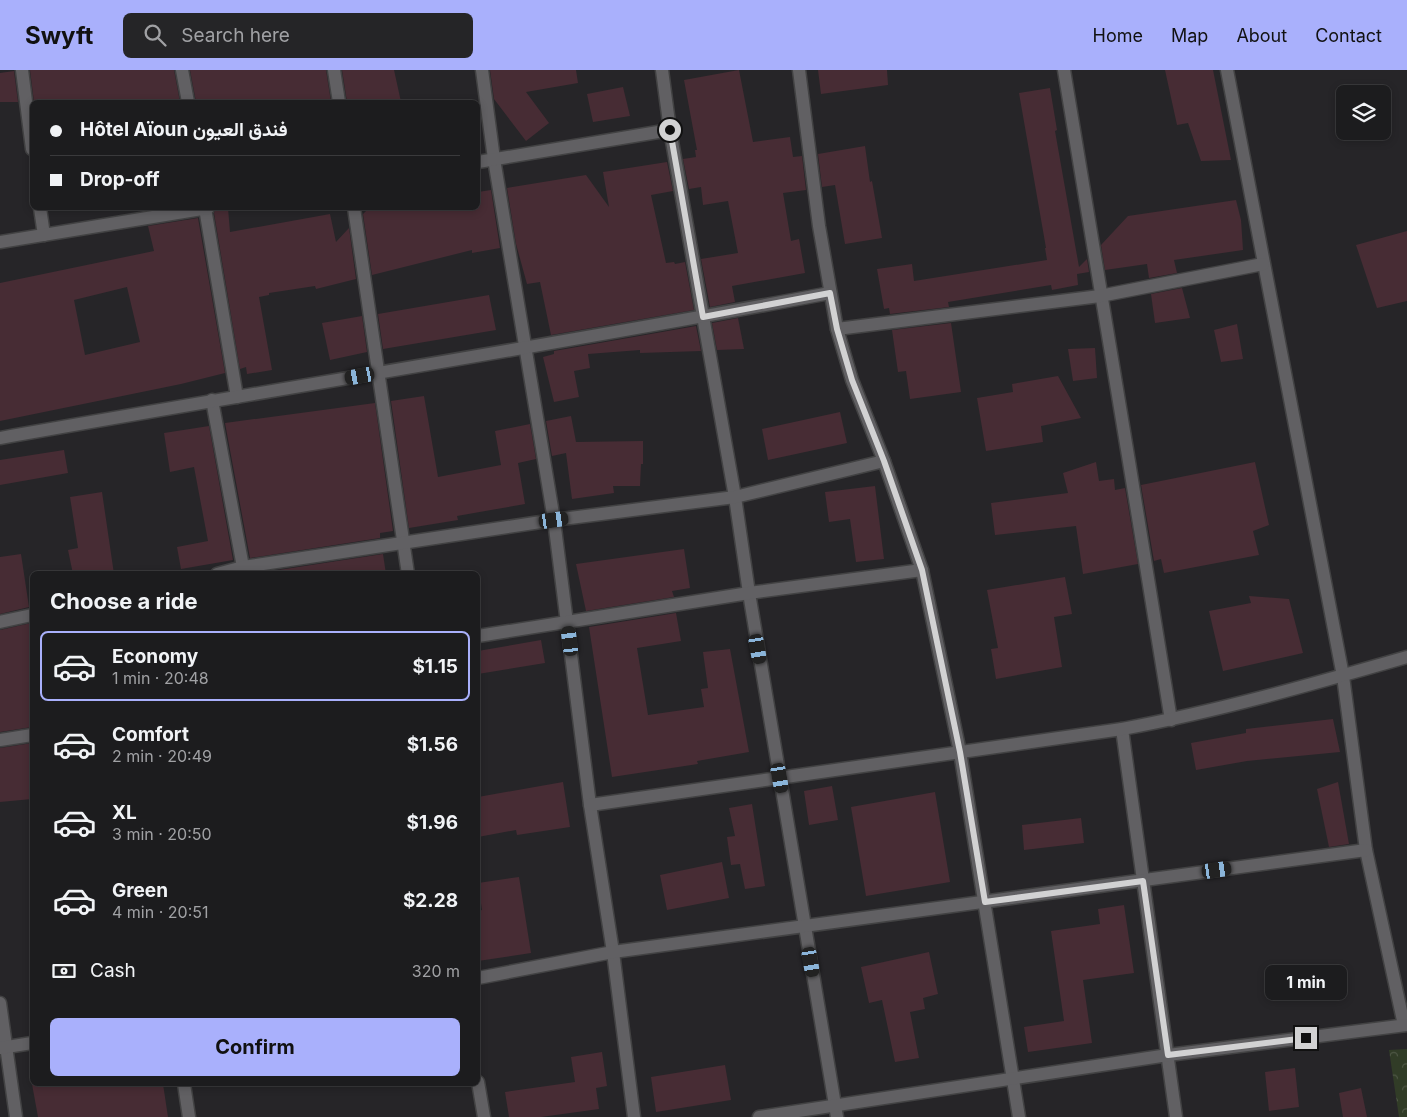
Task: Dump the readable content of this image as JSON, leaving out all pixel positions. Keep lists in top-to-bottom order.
{
  "page": {
    "header": "Swyft",
    "search": "Search here",
    "nav": [
      "Home",
      "Map",
      "About",
      "Contact"
    ],
    "banner": ["Hôtel Aïoun فندق العيون", "Drop-off"],
    "heading": "Choose a ride",
    "list": [
      {
        "name": "Economy",
        "note": "1 min · 20:48",
        "value": "$1.15"
      },
      {
        "name": "Comfort",
        "note": "2 min · 20:49",
        "value": "$1.56"
      },
      {
        "name": "XL",
        "note": "3 min · 20:50",
        "value": "$1.96"
      },
      {
        "name": "Green",
        "note": "4 min · 20:51",
        "value": "$2.28"
      }
    ],
    "pay": ["Cash", "320 m"],
    "bubble": "1 min",
    "buttons": "Confirm"
  }
}
